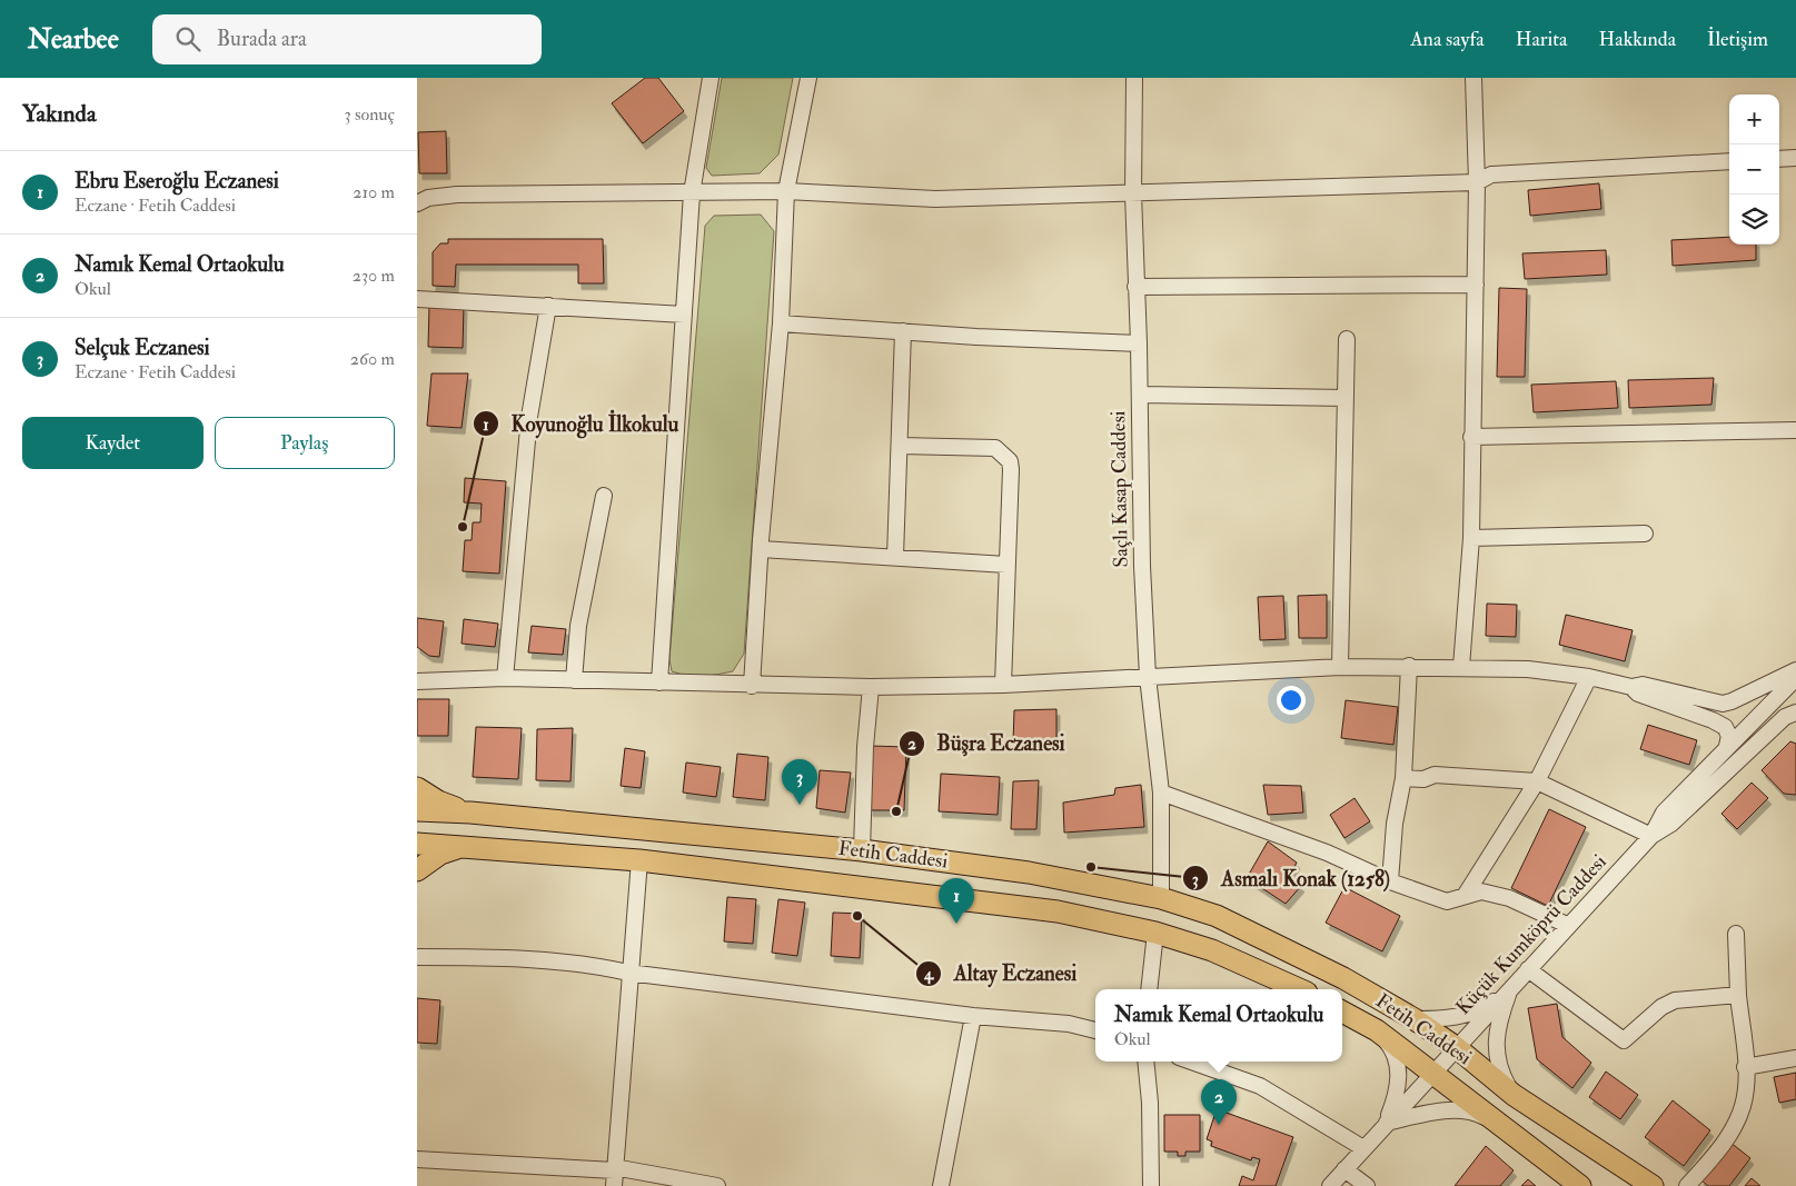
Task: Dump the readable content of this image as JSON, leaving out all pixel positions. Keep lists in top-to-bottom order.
{
  "streets": {
    "main road": ["Fetih Caddesi"],
    "street": ["Saçlı Kasap Caddesi", "Küçük Kumköprü Caddesi"]
  },
  "crossings": [
    ["Saçlı Kasap Caddesi", "Fetih Caddesi"],
    ["Fetih Caddesi", "Küçük Kumköprü Caddesi"]
  ],
  "places": [
    "Koyunoğlu İlkokulu",
    "Büşra Eczanesi",
    "Asmalı Konak (1258)",
    "Altay Eczanesi"
  ],
  "page": {
    "header": "Nearbee",
    "search": "Burada ara",
    "nav": [
      "Ana sayfa",
      "Harita",
      "Hakkında",
      "İletişim"
    ],
    "heading": ["Yakında", "3 sonuç"],
    "map_buttons": ["+", "−"],
    "list": [
      {
        "mark": "1",
        "name": "Ebru Eseroğlu Eczanesi",
        "note": "Eczane · Fetih Caddesi",
        "value": "210 m"
      },
      {
        "mark": "2",
        "name": "Namık Kemal Ortaokulu",
        "note": "Okul",
        "value": "230 m"
      },
      {
        "mark": "3",
        "name": "Selçuk Eczanesi",
        "note": "Eczane · Fetih Caddesi",
        "value": "260 m"
      }
    ],
    "buttons": ["Kaydet", "Paylaş"],
    "pins": ["3", "1", "2"],
    "popup": ["Namık Kemal Ortaokulu", "Okul"]
  }
}
